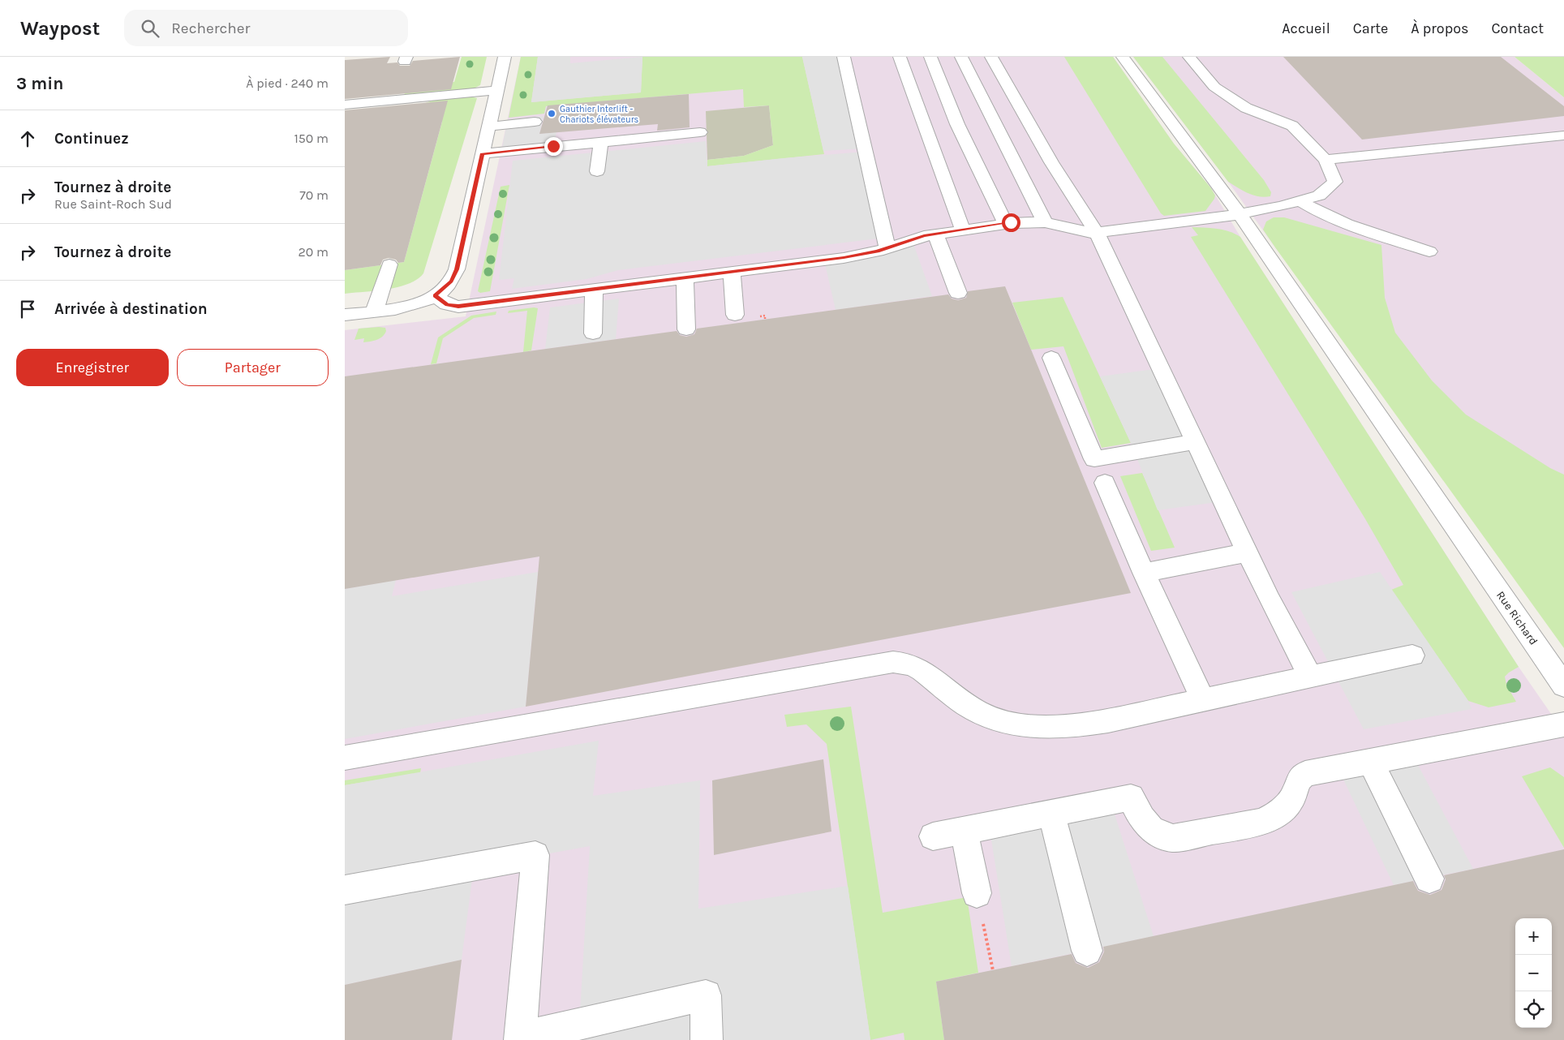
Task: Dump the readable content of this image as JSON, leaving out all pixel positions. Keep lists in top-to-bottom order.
{
  "streets": {
    "street": ["Rue Richard"]
  },
  "places": ["Gauthier Interlift - Chariots élévateurs"],
  "page": {
    "header": "Waypost",
    "search": "Rechercher",
    "nav": [
      "Accueil",
      "Carte",
      "À propos",
      "Contact"
    ],
    "heading": ["3 min", "À pied · 240 m"],
    "list": [
      ["Continuez", "150 m"],
      ["Tournez à droite", "Rue Saint-Roch Sud", "70 m"],
      ["Tournez à droite", "20 m"],
      "Arrivée à destination"
    ],
    "buttons": ["Enregistrer", "Partager"],
    "map_buttons": ["+", "−"]
  }
}
